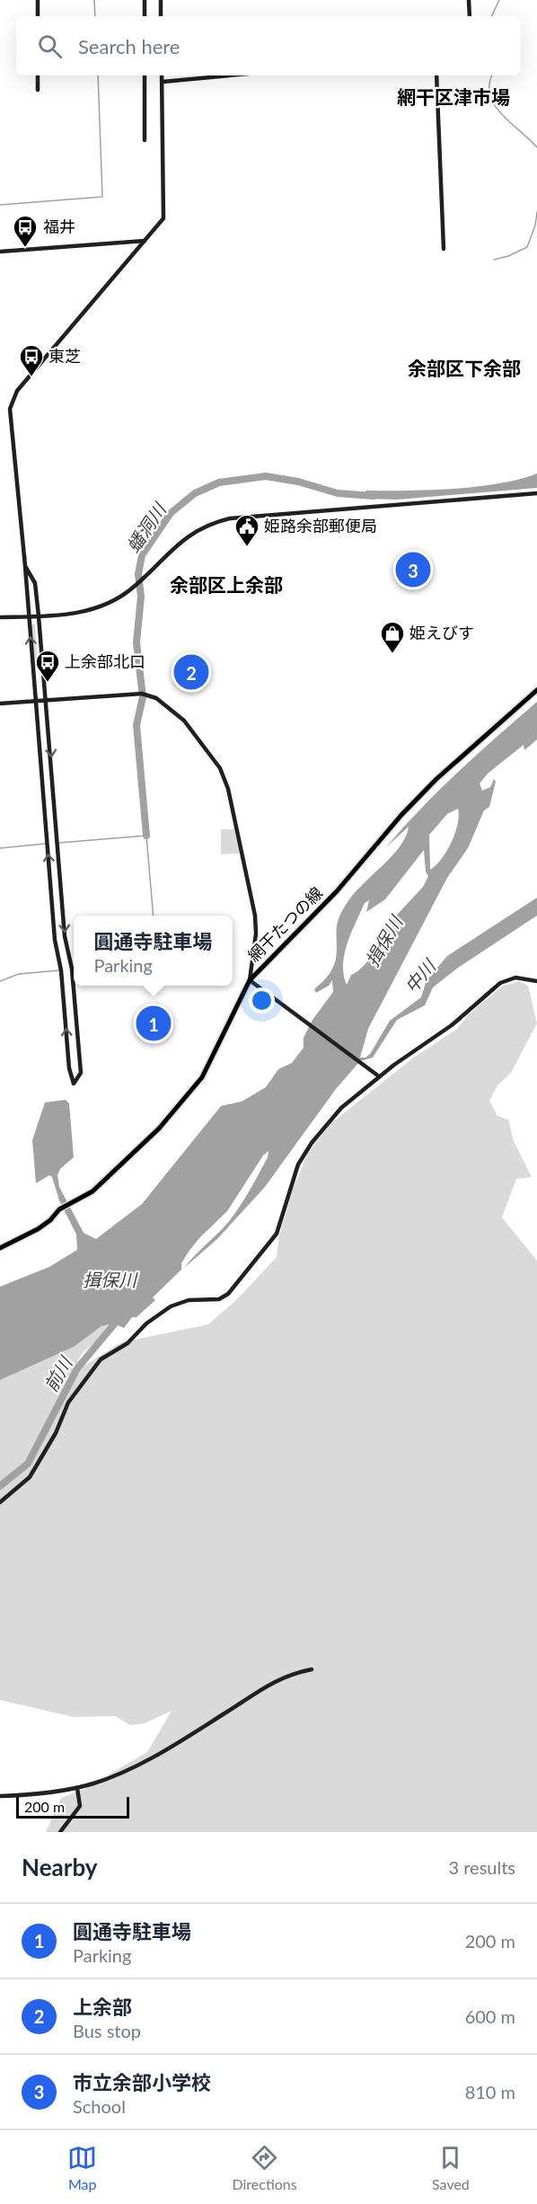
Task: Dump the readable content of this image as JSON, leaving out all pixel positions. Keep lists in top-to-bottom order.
{
  "streets": {
    "main road": ["網干たつの線"]
  },
  "districts": ["網干区津市場", "余部区下余部", "余部区上余部"],
  "water": [
    "蟠洞川",
    "揖保川",
    "中川",
    "前川"
  ],
  "places": {
    "bus stop": ["福井", "東芝", "上余部北口"],
    "public building": ["姫路余部郵便局"],
    "shop": ["姫えびす"]
  },
  "scale_bar": "200 m",
  "page": {
    "search": "Search here",
    "pins": ["3", "2", "1"],
    "popup": ["圓通寺駐車場", "Parking"],
    "scale": "200 m",
    "heading": ["Nearby", "3 results"],
    "list": [
      {
        "mark": "1",
        "name": "圓通寺駐車場",
        "note": "Parking",
        "value": "200 m"
      },
      {
        "mark": "2",
        "name": "上余部",
        "note": "Bus stop",
        "value": "600 m"
      },
      {
        "mark": "3",
        "name": "市立余部小学校",
        "note": "School",
        "value": "810 m"
      }
    ],
    "nav": ["Map", "Directions", "Saved"]
  }
}
